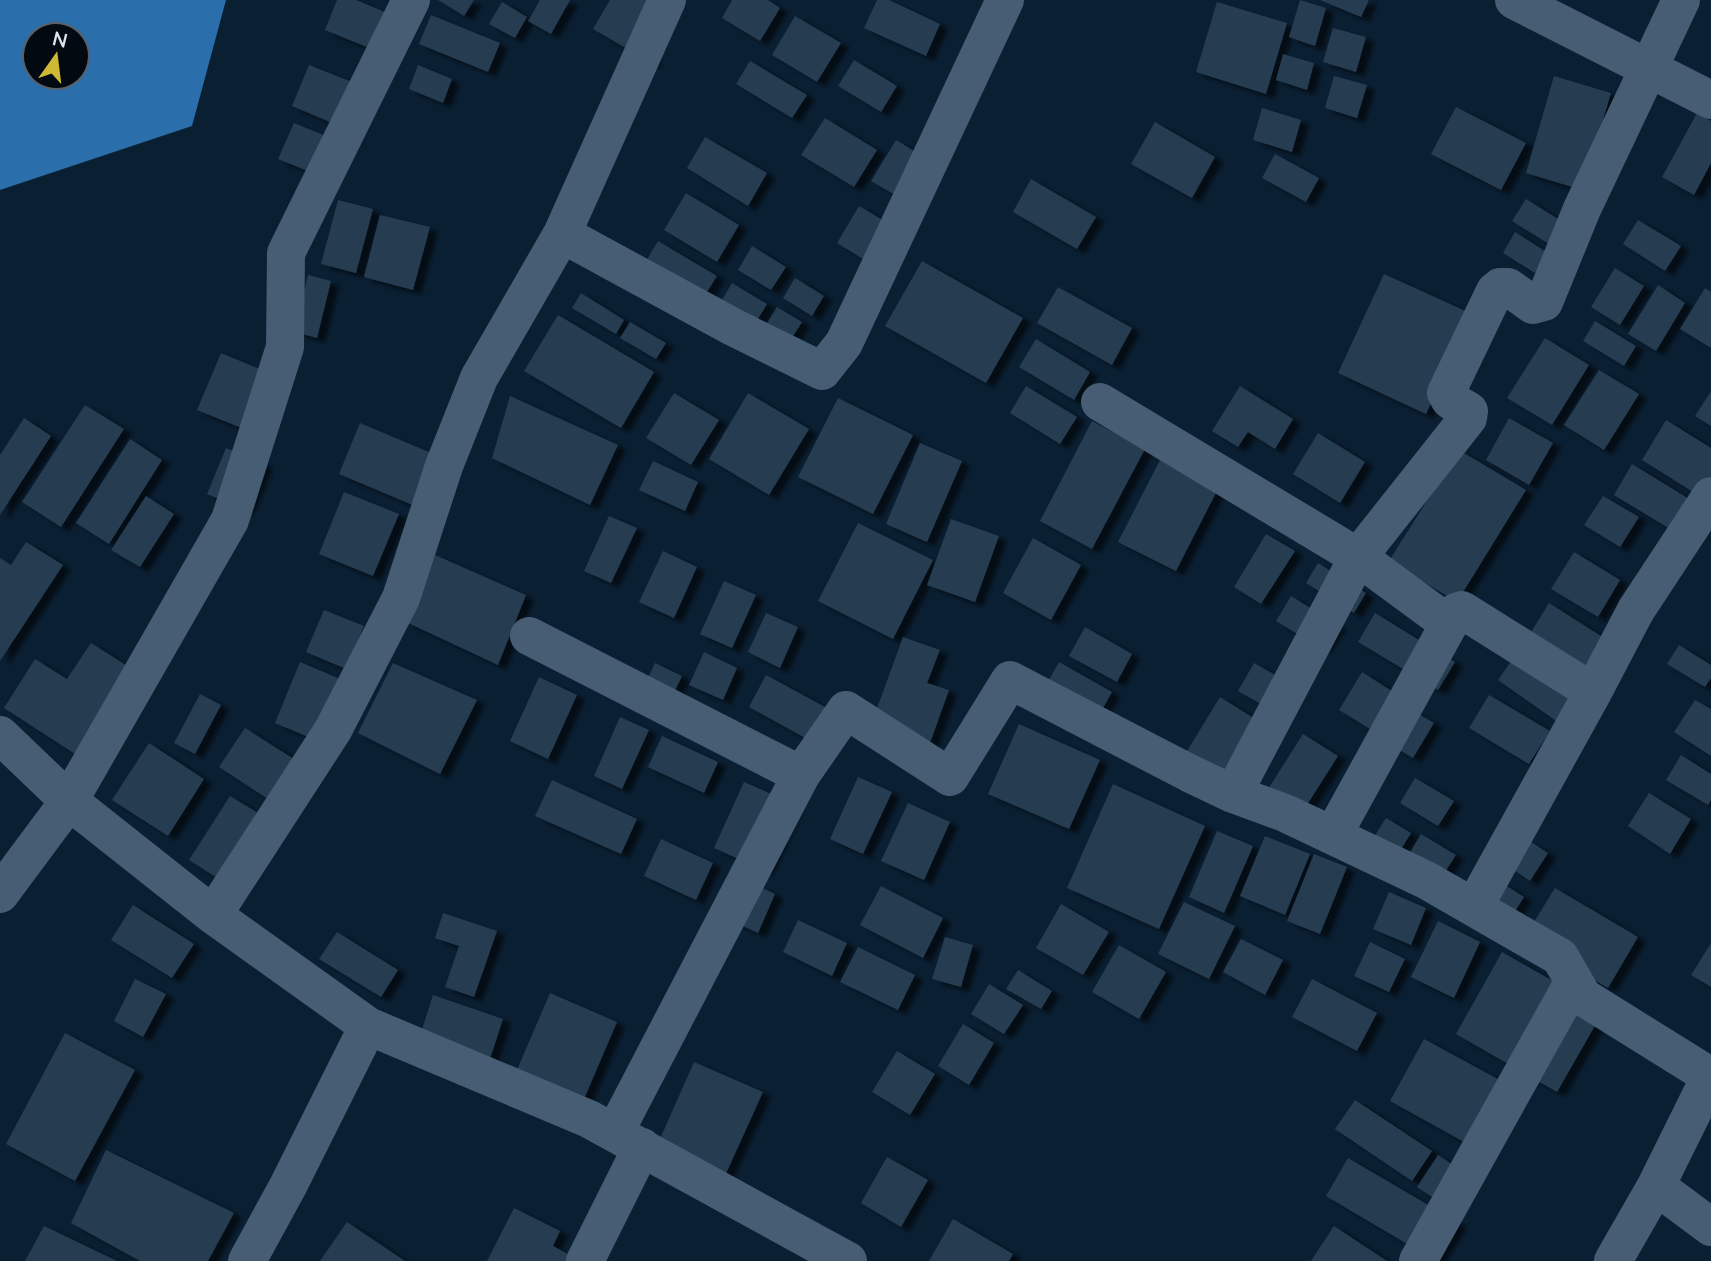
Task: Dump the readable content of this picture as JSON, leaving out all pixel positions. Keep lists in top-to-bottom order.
{
  "north": "top"
}
